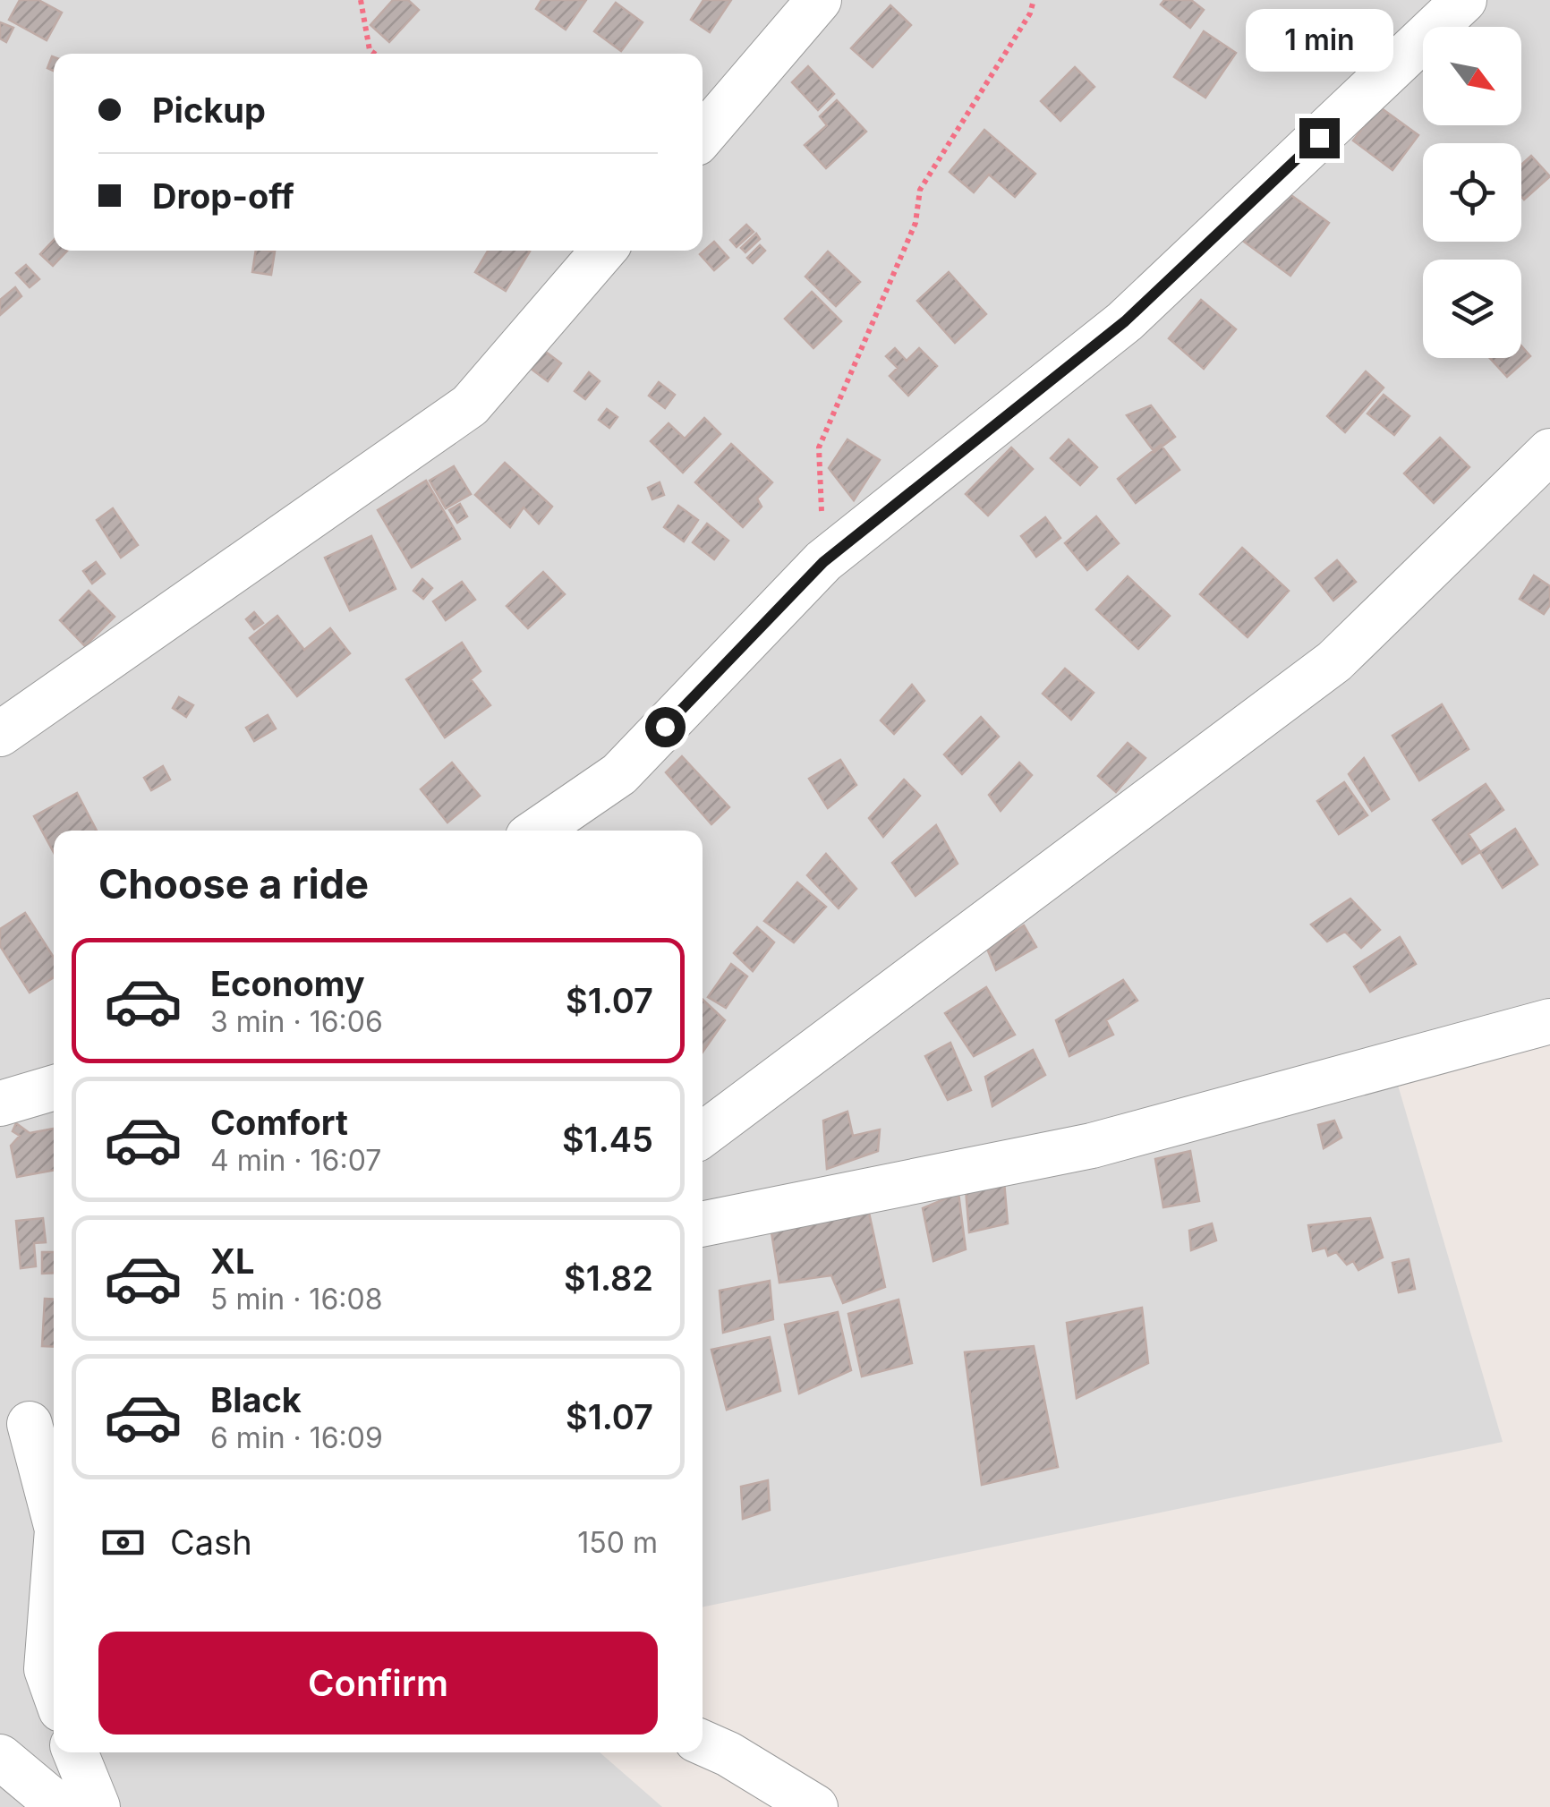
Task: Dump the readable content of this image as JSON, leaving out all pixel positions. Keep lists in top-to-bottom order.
{
  "north": "bottom right",
  "page": {
    "bubble": "1 min",
    "banner": ["Pickup", "Drop-off"],
    "heading": "Choose a ride",
    "list": [
      {
        "name": "Economy",
        "note": "3 min · 16:06",
        "value": "$1.07"
      },
      {
        "name": "Comfort",
        "note": "4 min · 16:07",
        "value": "$1.45"
      },
      {
        "name": "XL",
        "note": "5 min · 16:08",
        "value": "$1.82"
      },
      {
        "name": "Black",
        "note": "6 min · 16:09",
        "value": "$1.07"
      }
    ],
    "pay": ["Cash", "150 m"],
    "buttons": "Confirm"
  }
}
